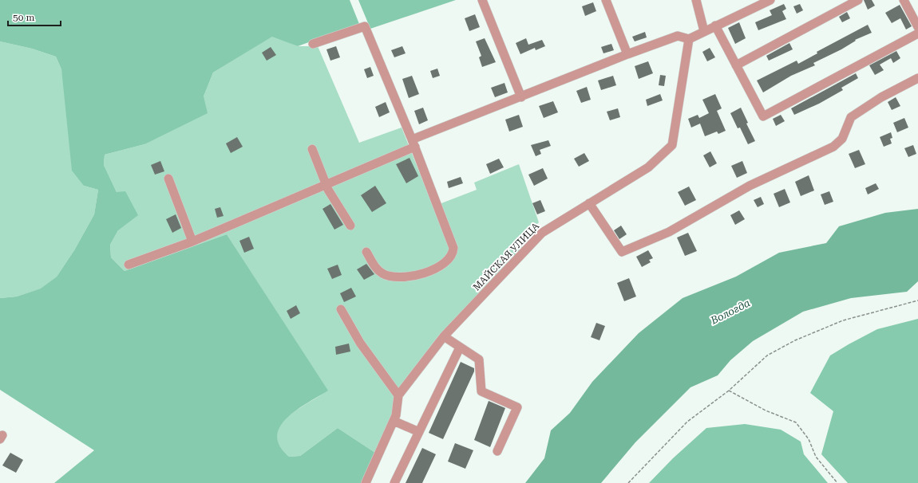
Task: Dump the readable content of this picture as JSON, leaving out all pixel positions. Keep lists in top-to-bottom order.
{
  "streets": {
    "street": ["МАЙСКАЯ УЛИЦА"]
  },
  "water": ["Вологда"],
  "scale_bar": "50 m"
}
